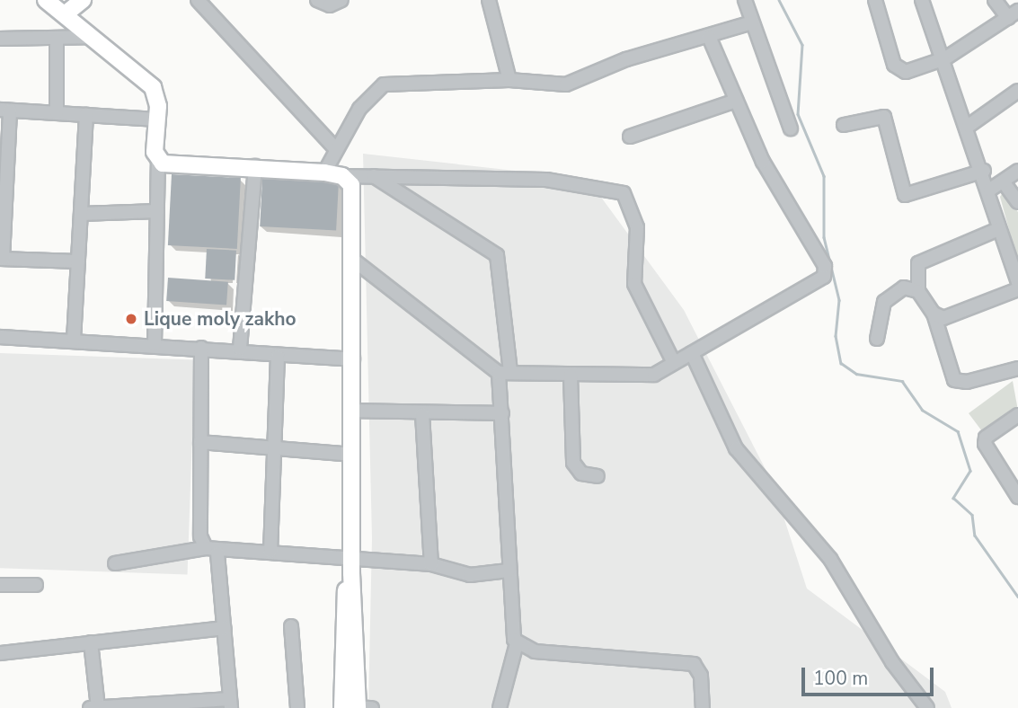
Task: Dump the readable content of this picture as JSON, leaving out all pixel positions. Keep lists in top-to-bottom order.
{
  "places": ["Lique moly zakho"],
  "scale_bar": "100 m"
}
